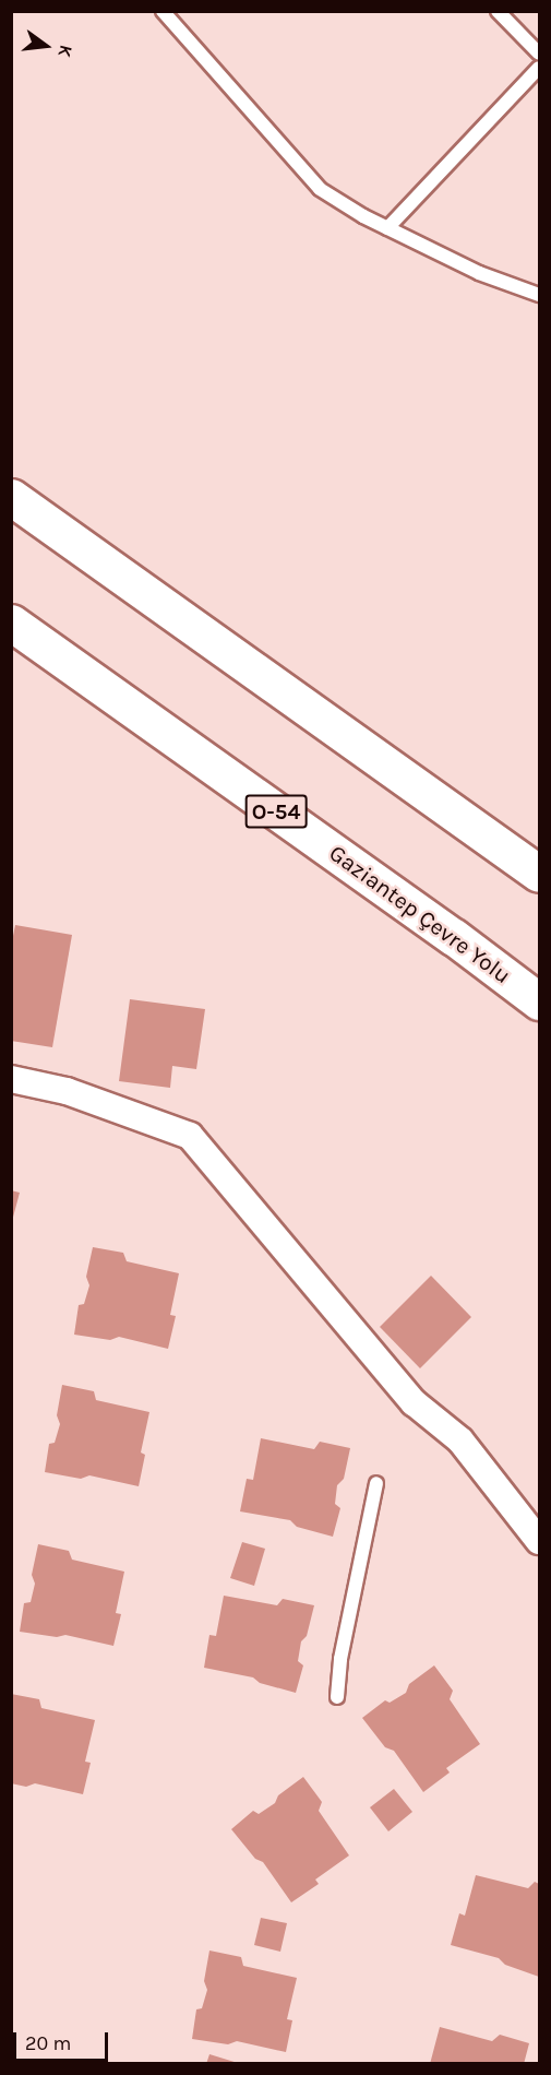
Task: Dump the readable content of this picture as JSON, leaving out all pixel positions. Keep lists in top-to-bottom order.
{
  "streets": {
    "highway": ["O-54", "Gaziantep Çevre Yolu"]
  },
  "scale_bar": "20 m",
  "north": "right"
}
